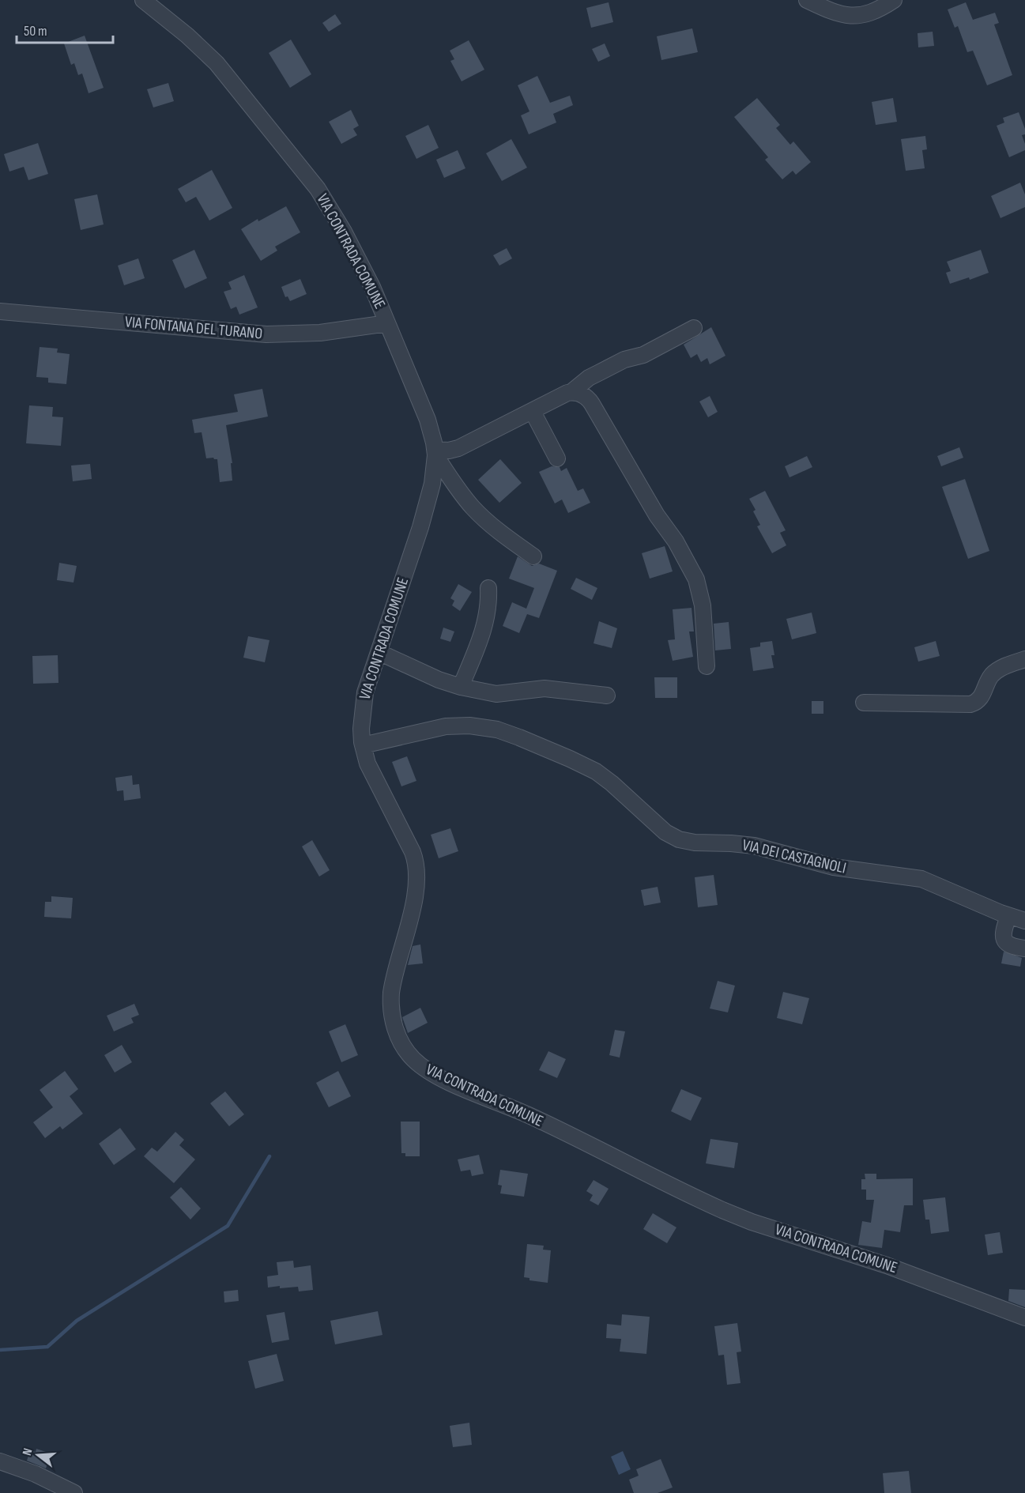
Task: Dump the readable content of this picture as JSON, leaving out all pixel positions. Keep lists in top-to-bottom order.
{
  "streets": {
    "street": ["VIA CONTRADA COMUNE", "VIA FONTANA DEL TURANO", "VIA DEI CASTAGNOLI"]
  },
  "crossings": [
    ["VIA CONTRADA COMUNE", "VIA FONTANA DEL TURANO"],
    ["VIA CONTRADA COMUNE", "VIA DEI CASTAGNOLI"]
  ],
  "scale_bar": "50 m",
  "north": "left"
}
